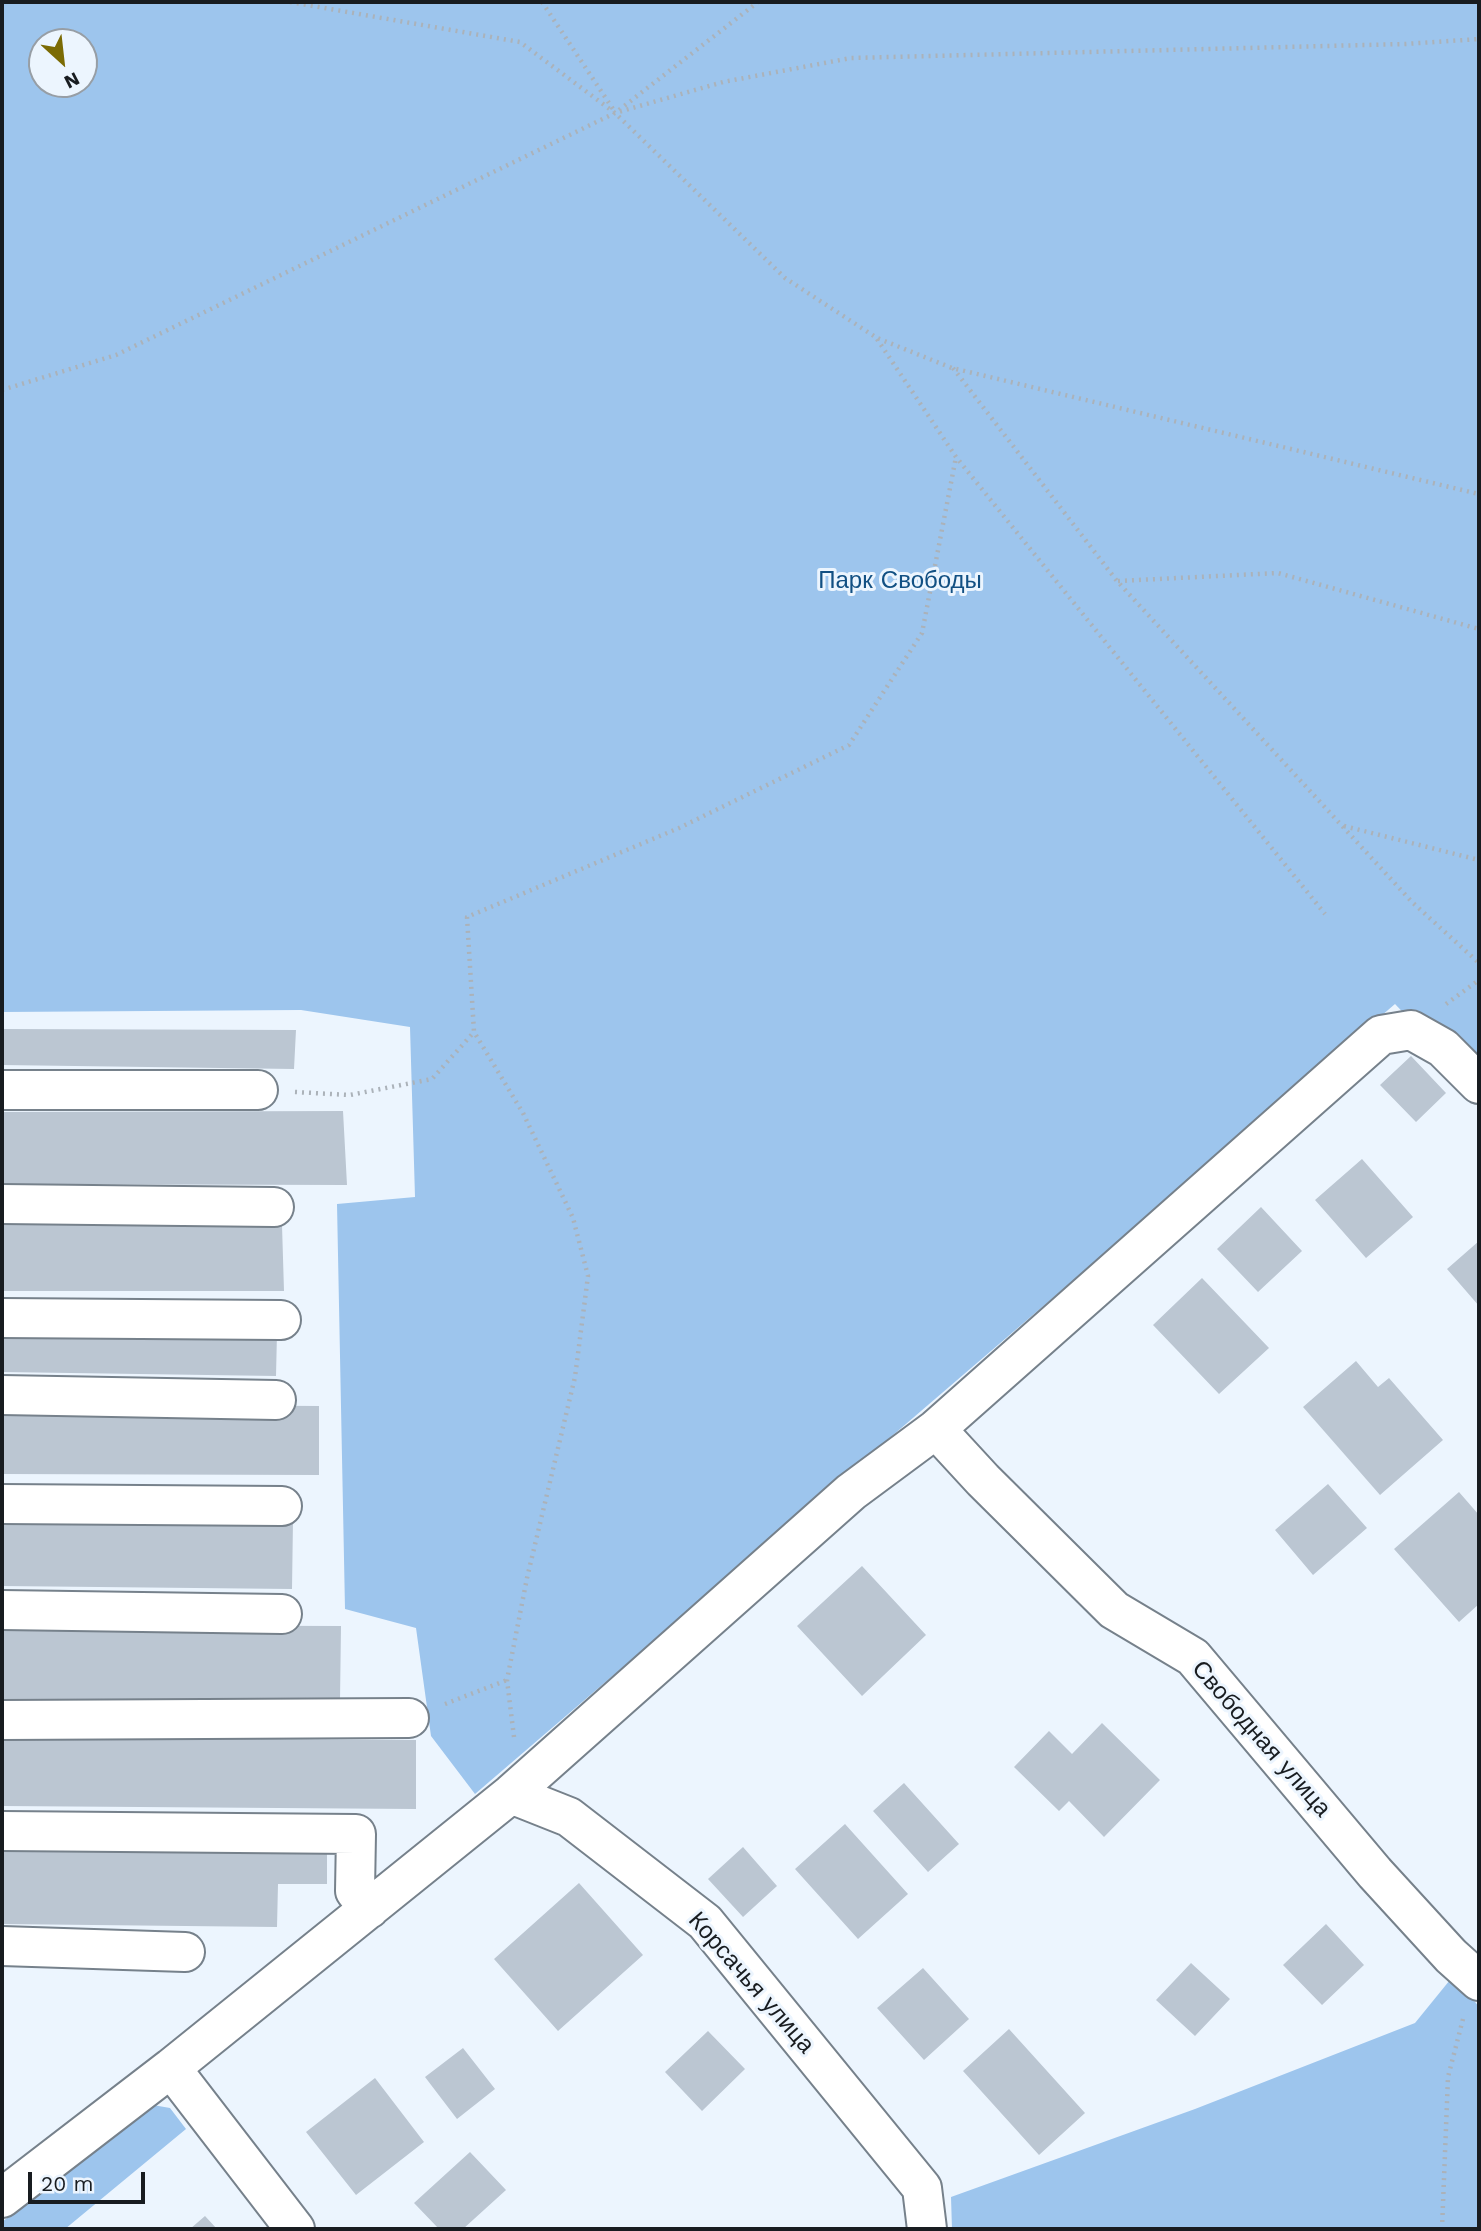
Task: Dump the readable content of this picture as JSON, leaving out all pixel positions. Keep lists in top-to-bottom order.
{
  "streets": {
    "street": ["Свободная улица", "Корсачья улица"]
  },
  "parks": ["Парк Свободы"],
  "scale_bar": "20 m",
  "north": "bottom right"
}
